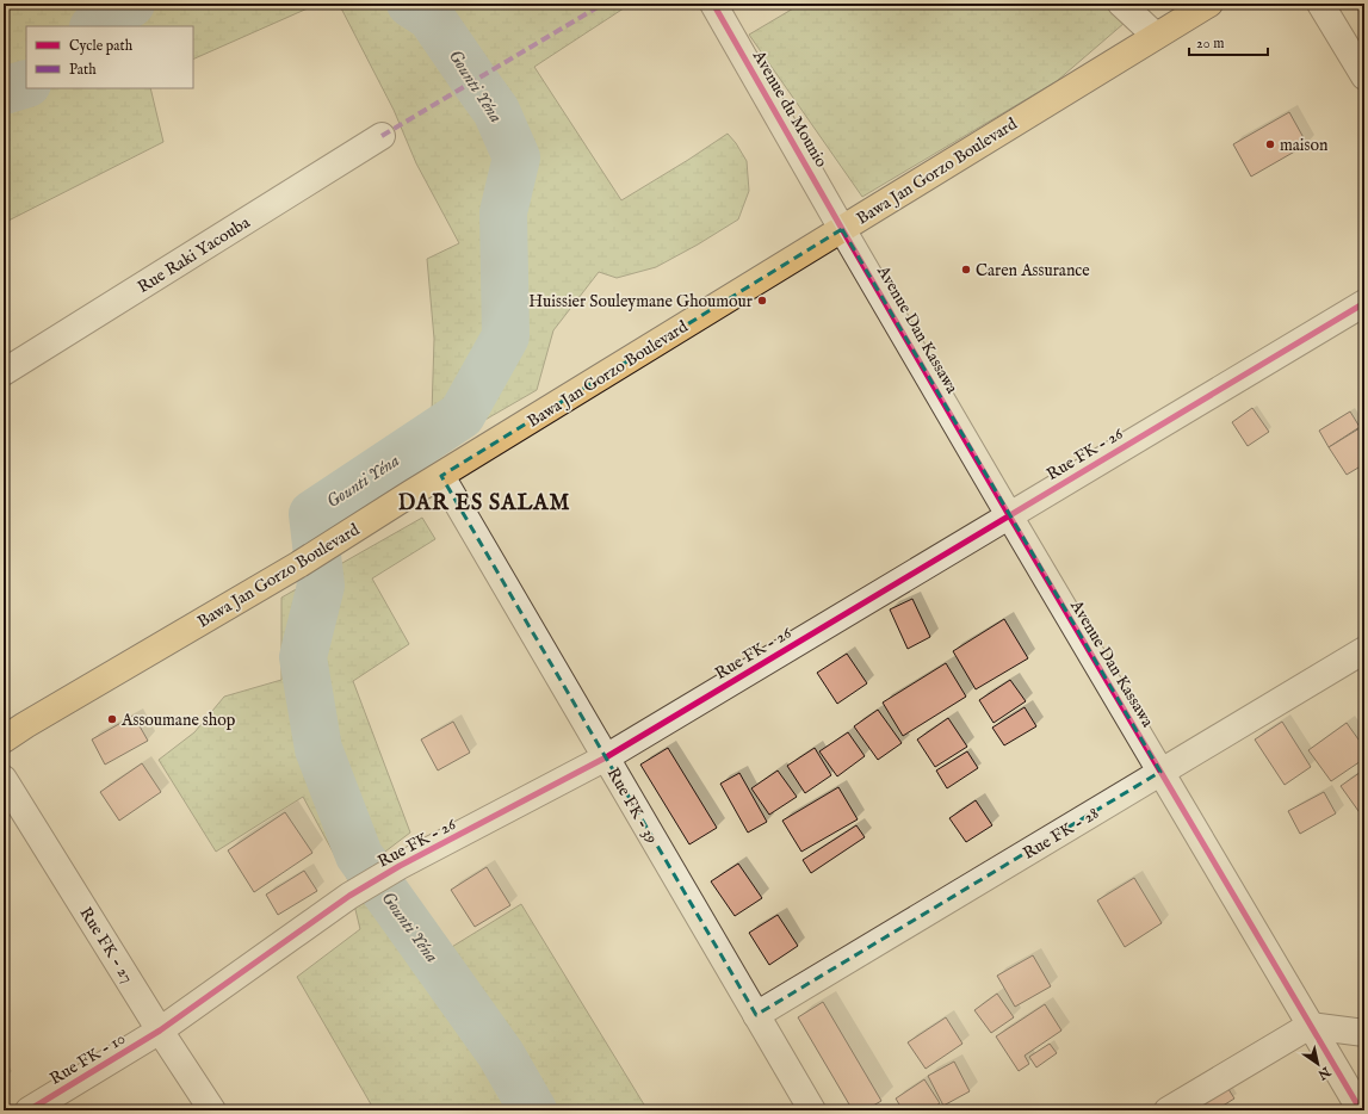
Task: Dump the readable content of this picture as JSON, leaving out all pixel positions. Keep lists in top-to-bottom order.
{
  "streets": {
    "main road": ["Bawa Jan Gorzo Boulevard"],
    "street": [
      "Avenue du Mounio",
      "Rue Raki Yacouba",
      "Avenue Dan Kassawa",
      "Rue FK - 26",
      "Rue FK - 39",
      "Rue FK - 28",
      "Rue FK - 27",
      "Rue FK - 10"
    ]
  },
  "crossings": [
    ["Avenue du Mounio", "Bawa Jan Gorzo Boulevard"],
    ["Avenue du Mounio", "Avenue Dan Kassawa"],
    ["Bawa Jan Gorzo Boulevard", "Avenue Dan Kassawa"],
    ["Bawa Jan Gorzo Boulevard", "Rue FK - 39"],
    ["Avenue Dan Kassawa", "Rue FK - 26"],
    ["Avenue Dan Kassawa", "Rue FK - 28"],
    ["Rue FK - 26", "Rue FK - 39"],
    ["Rue FK - 26", "Rue FK - 27"],
    ["Rue FK - 26", "Rue FK - 10"],
    ["Rue FK - 39", "Rue FK - 28"],
    ["Rue FK - 27", "Rue FK - 10"]
  ],
  "districts": ["DAR ES SALAM"],
  "water": ["Gounti Yéna"],
  "places": [
    "maison",
    "Caren Assurance",
    "Huissier Souleymane Ghoumour",
    "Assoumane shop"
  ],
  "legend": ["Cycle path", "Path"],
  "scale_bar": "20 m",
  "north": "bottom right"
}
